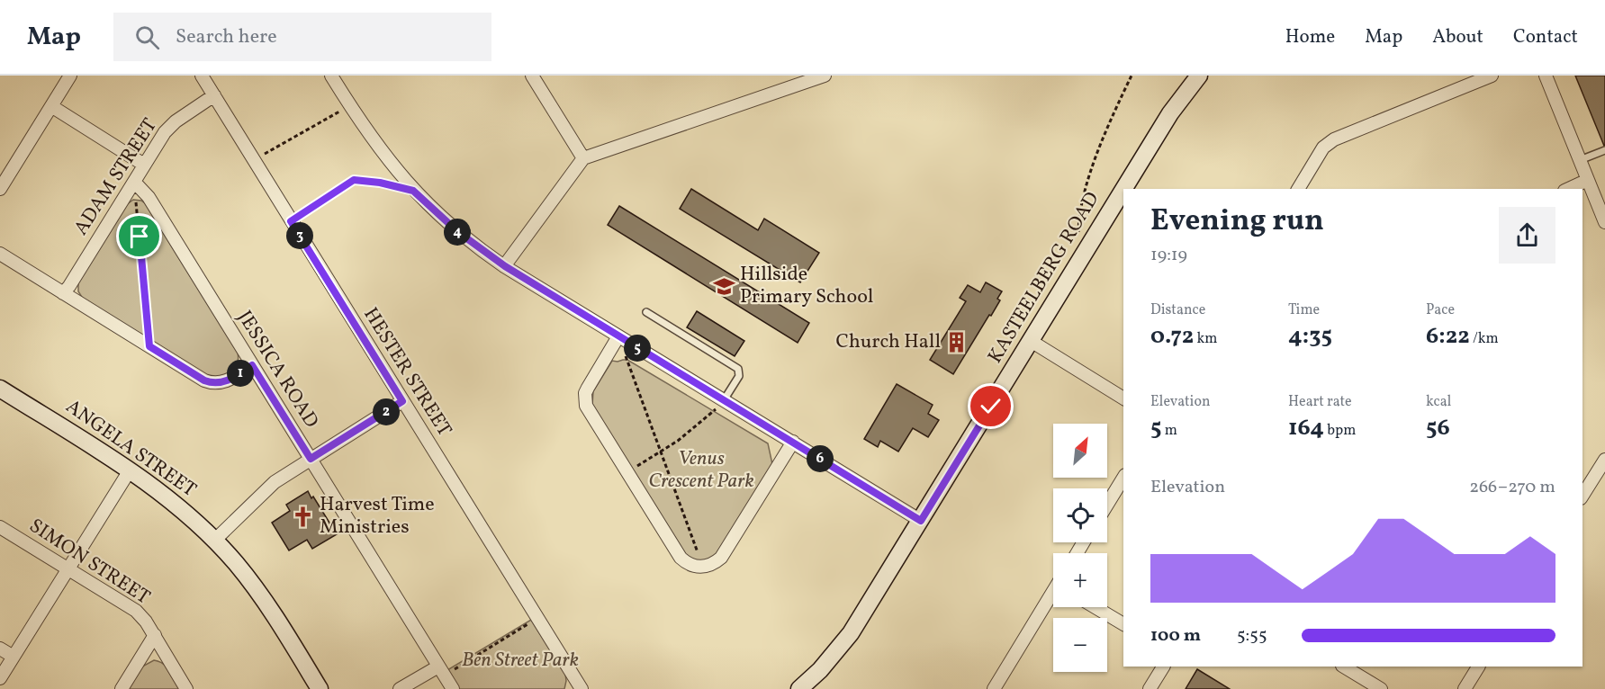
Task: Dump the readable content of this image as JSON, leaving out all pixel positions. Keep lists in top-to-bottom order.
{
  "streets": {
    "street": [
      "ADAM STREET",
      "KASTEELBERG ROAD",
      "JESSICA ROAD",
      "HESTER STREET",
      "ANGELA STREET",
      "SIMON STREET"
    ]
  },
  "crossings": [
    ["ADAM STREET", "JESSICA ROAD"],
    ["ADAM STREET", "HESTER STREET"]
  ],
  "parks": ["Venus Crescent Park", "Ben Street Park"],
  "places": {
    "school or university": ["Hillside Primary School"],
    "building": ["Church Hall"],
    "church": ["Harvest Time Ministries"]
  },
  "north": "top right",
  "page": {
    "header": "Map",
    "search": "Search here",
    "nav": [
      "Home",
      "Map",
      "About",
      "Contact"
    ],
    "heading": ["Evening run", "19:19"],
    "pins": [
      "4",
      "3",
      "5",
      "1",
      "2",
      "6"
    ],
    "stats": [
      ["Distance", "0.72 km"],
      ["Time", "4:35"],
      ["Pace", "6:22 /km"],
      ["Elevation", "5 m"],
      ["Heart rate", "164 bpm"],
      ["kcal", "56"]
    ],
    "map_buttons": ["+", "−"],
    "chart": ["Elevation", "266–270 m"],
    "list": [
      {
        "name": "100 m",
        "note": "5:55"
      }
    ]
  }
}
